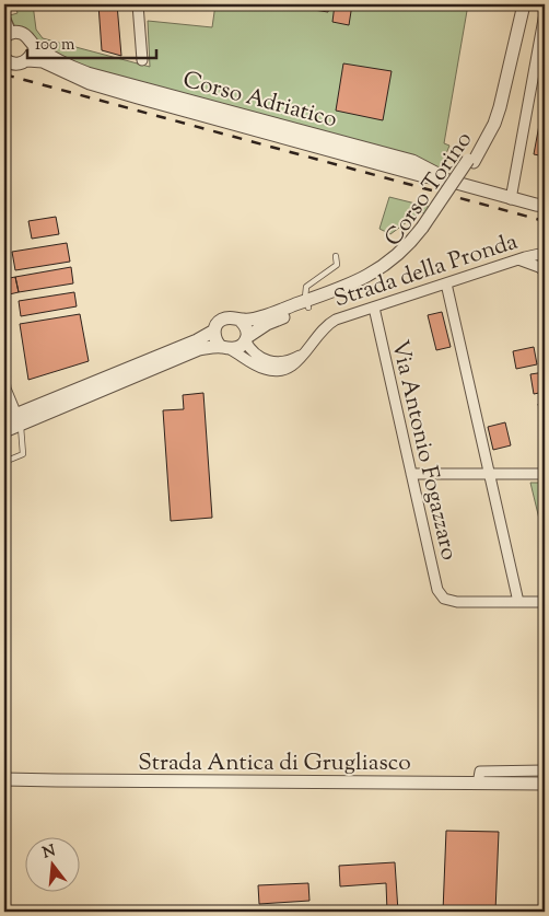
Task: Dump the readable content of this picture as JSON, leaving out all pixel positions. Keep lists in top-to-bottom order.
{
  "streets": {
    "street": [
      "Corso Adriatico",
      "Corso Torino",
      "Strada della Pronda",
      "Via Antonio Fogazzaro",
      "Strada Antica di Grugliasco"
    ]
  },
  "crossings": [
    ["Corso Torino", "Strada della Pronda"],
    ["Strada della Pronda", "Via Antonio Fogazzaro"]
  ],
  "scale_bar": "100 m",
  "north": "top"
}
